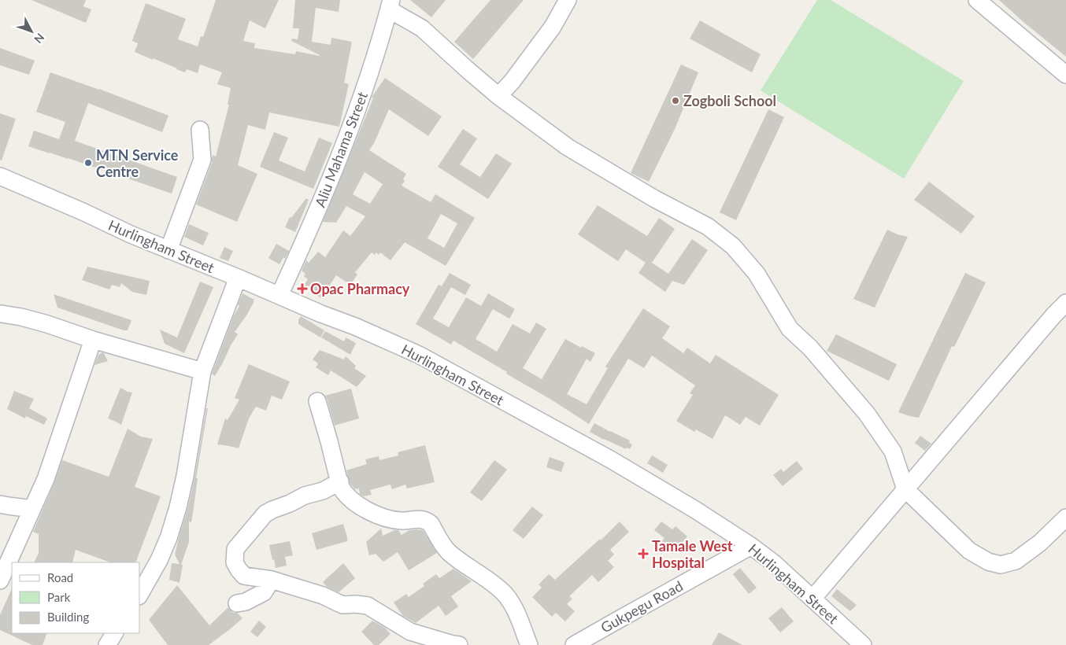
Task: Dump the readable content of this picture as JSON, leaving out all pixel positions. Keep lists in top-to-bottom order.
{
  "streets": {
    "street": ["Aliu Mahama Street", "Hurlingham Street", "Gukpegu Road"]
  },
  "crossings": [
    ["Aliu Mahama Street", "Hurlingham Street"],
    ["Hurlingham Street", "Gukpegu Road"]
  ],
  "places": {
    "other": ["Zogboli School", "MTN Service Centre"],
    "health": ["Opac Pharmacy", "Tamale West Hospital"]
  },
  "legend": ["Road", "Park", "Building"],
  "north": "bottom right"
}
